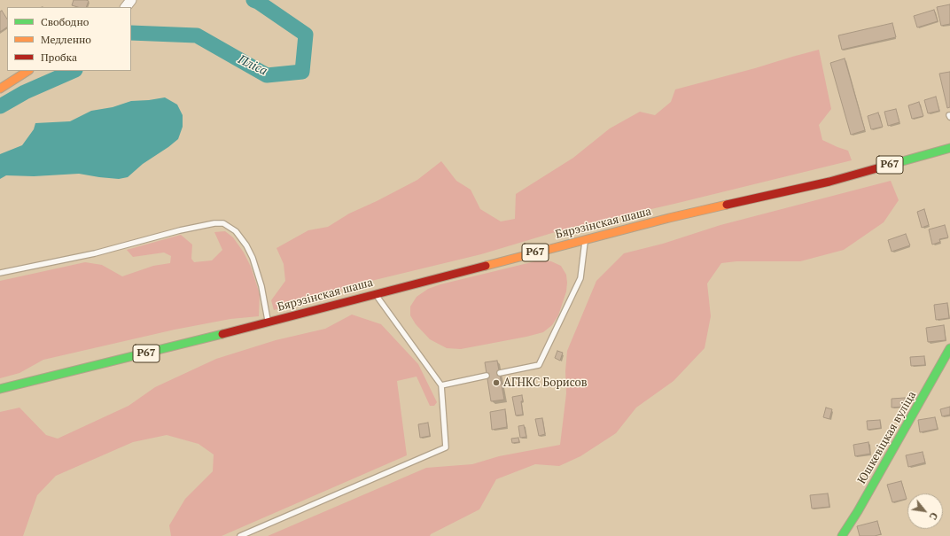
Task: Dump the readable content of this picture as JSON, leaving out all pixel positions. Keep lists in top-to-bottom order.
{
  "streets": {
    "main road": ["Р67", "Бярэзінская шаша", "Юшкевіцкая вуліца"]
  },
  "water": ["Пліса"],
  "places": ["АГНКС Борисов"],
  "legend": ["Свободно", "Медленно", "Пробка"],
  "north": "bottom right"
}
